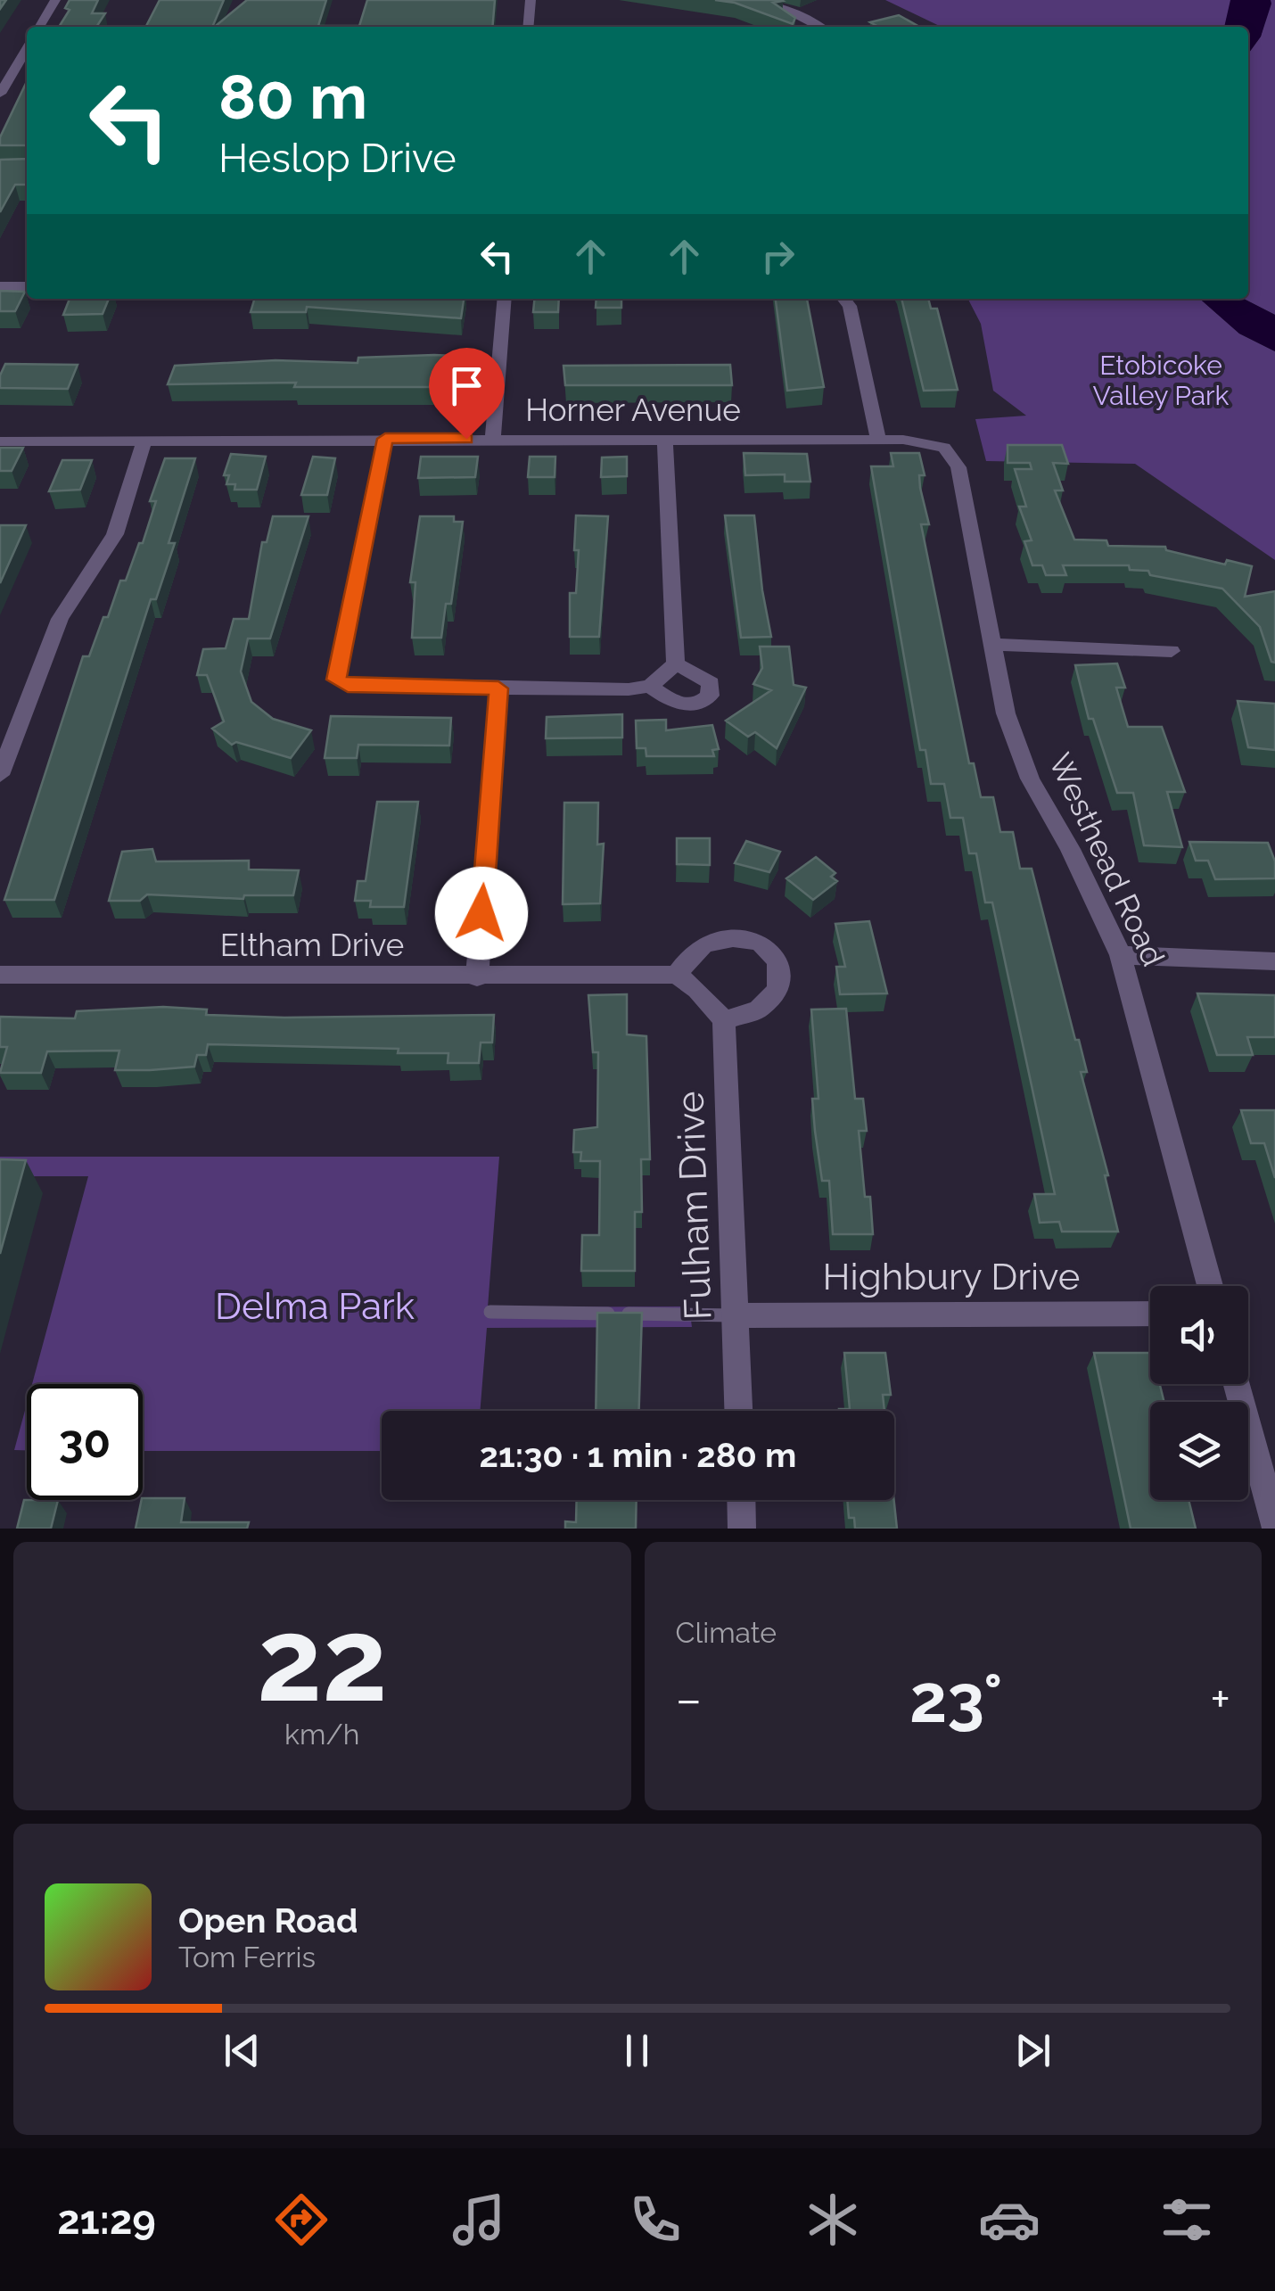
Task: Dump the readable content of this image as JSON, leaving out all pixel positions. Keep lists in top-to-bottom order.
{
  "streets": {
    "street": [
      "Horner Avenue",
      "Westhead Road",
      "Eltham Drive",
      "Fulham Drive",
      "Highbury Drive"
    ]
  },
  "crossings": [
    ["Horner Avenue", "Westhead Road"],
    ["Eltham Drive", "Fulham Drive"],
    ["Fulham Drive", "Highbury Drive"]
  ],
  "parks": ["Etobicoke Valley Park", "Delma Park"],
  "page": {
    "turn": ["80 m", "Heslop Drive"],
    "limit": "30",
    "trip": "21:30 · 1 min · 280 m",
    "tile": [
      ["22", "km/h"],
      "Climate"
    ],
    "heat": ["−", "23°", "+"],
    "song": ["Open Road", "Tom Ferris"],
    "tabs": "21:29"
  }
}
